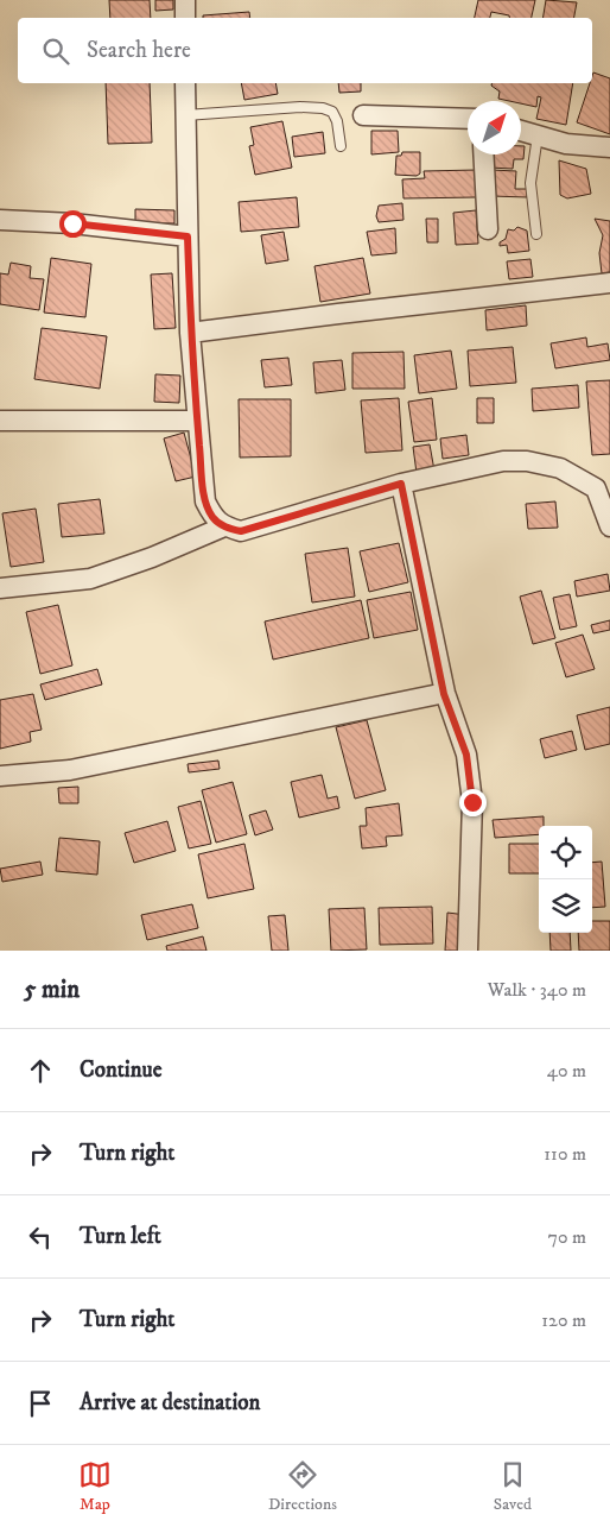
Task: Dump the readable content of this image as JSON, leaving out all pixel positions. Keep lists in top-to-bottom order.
{
  "north": "top right",
  "page": {
    "search": "Search here",
    "heading": ["5 min", "Walk · 340 m"],
    "list": [
      ["Continue", "40 m"],
      ["Turn right", "110 m"],
      ["Turn left", "70 m"],
      ["Turn right", "120 m"],
      "Arrive at destination"
    ],
    "nav": ["Map", "Directions", "Saved"]
  }
}
